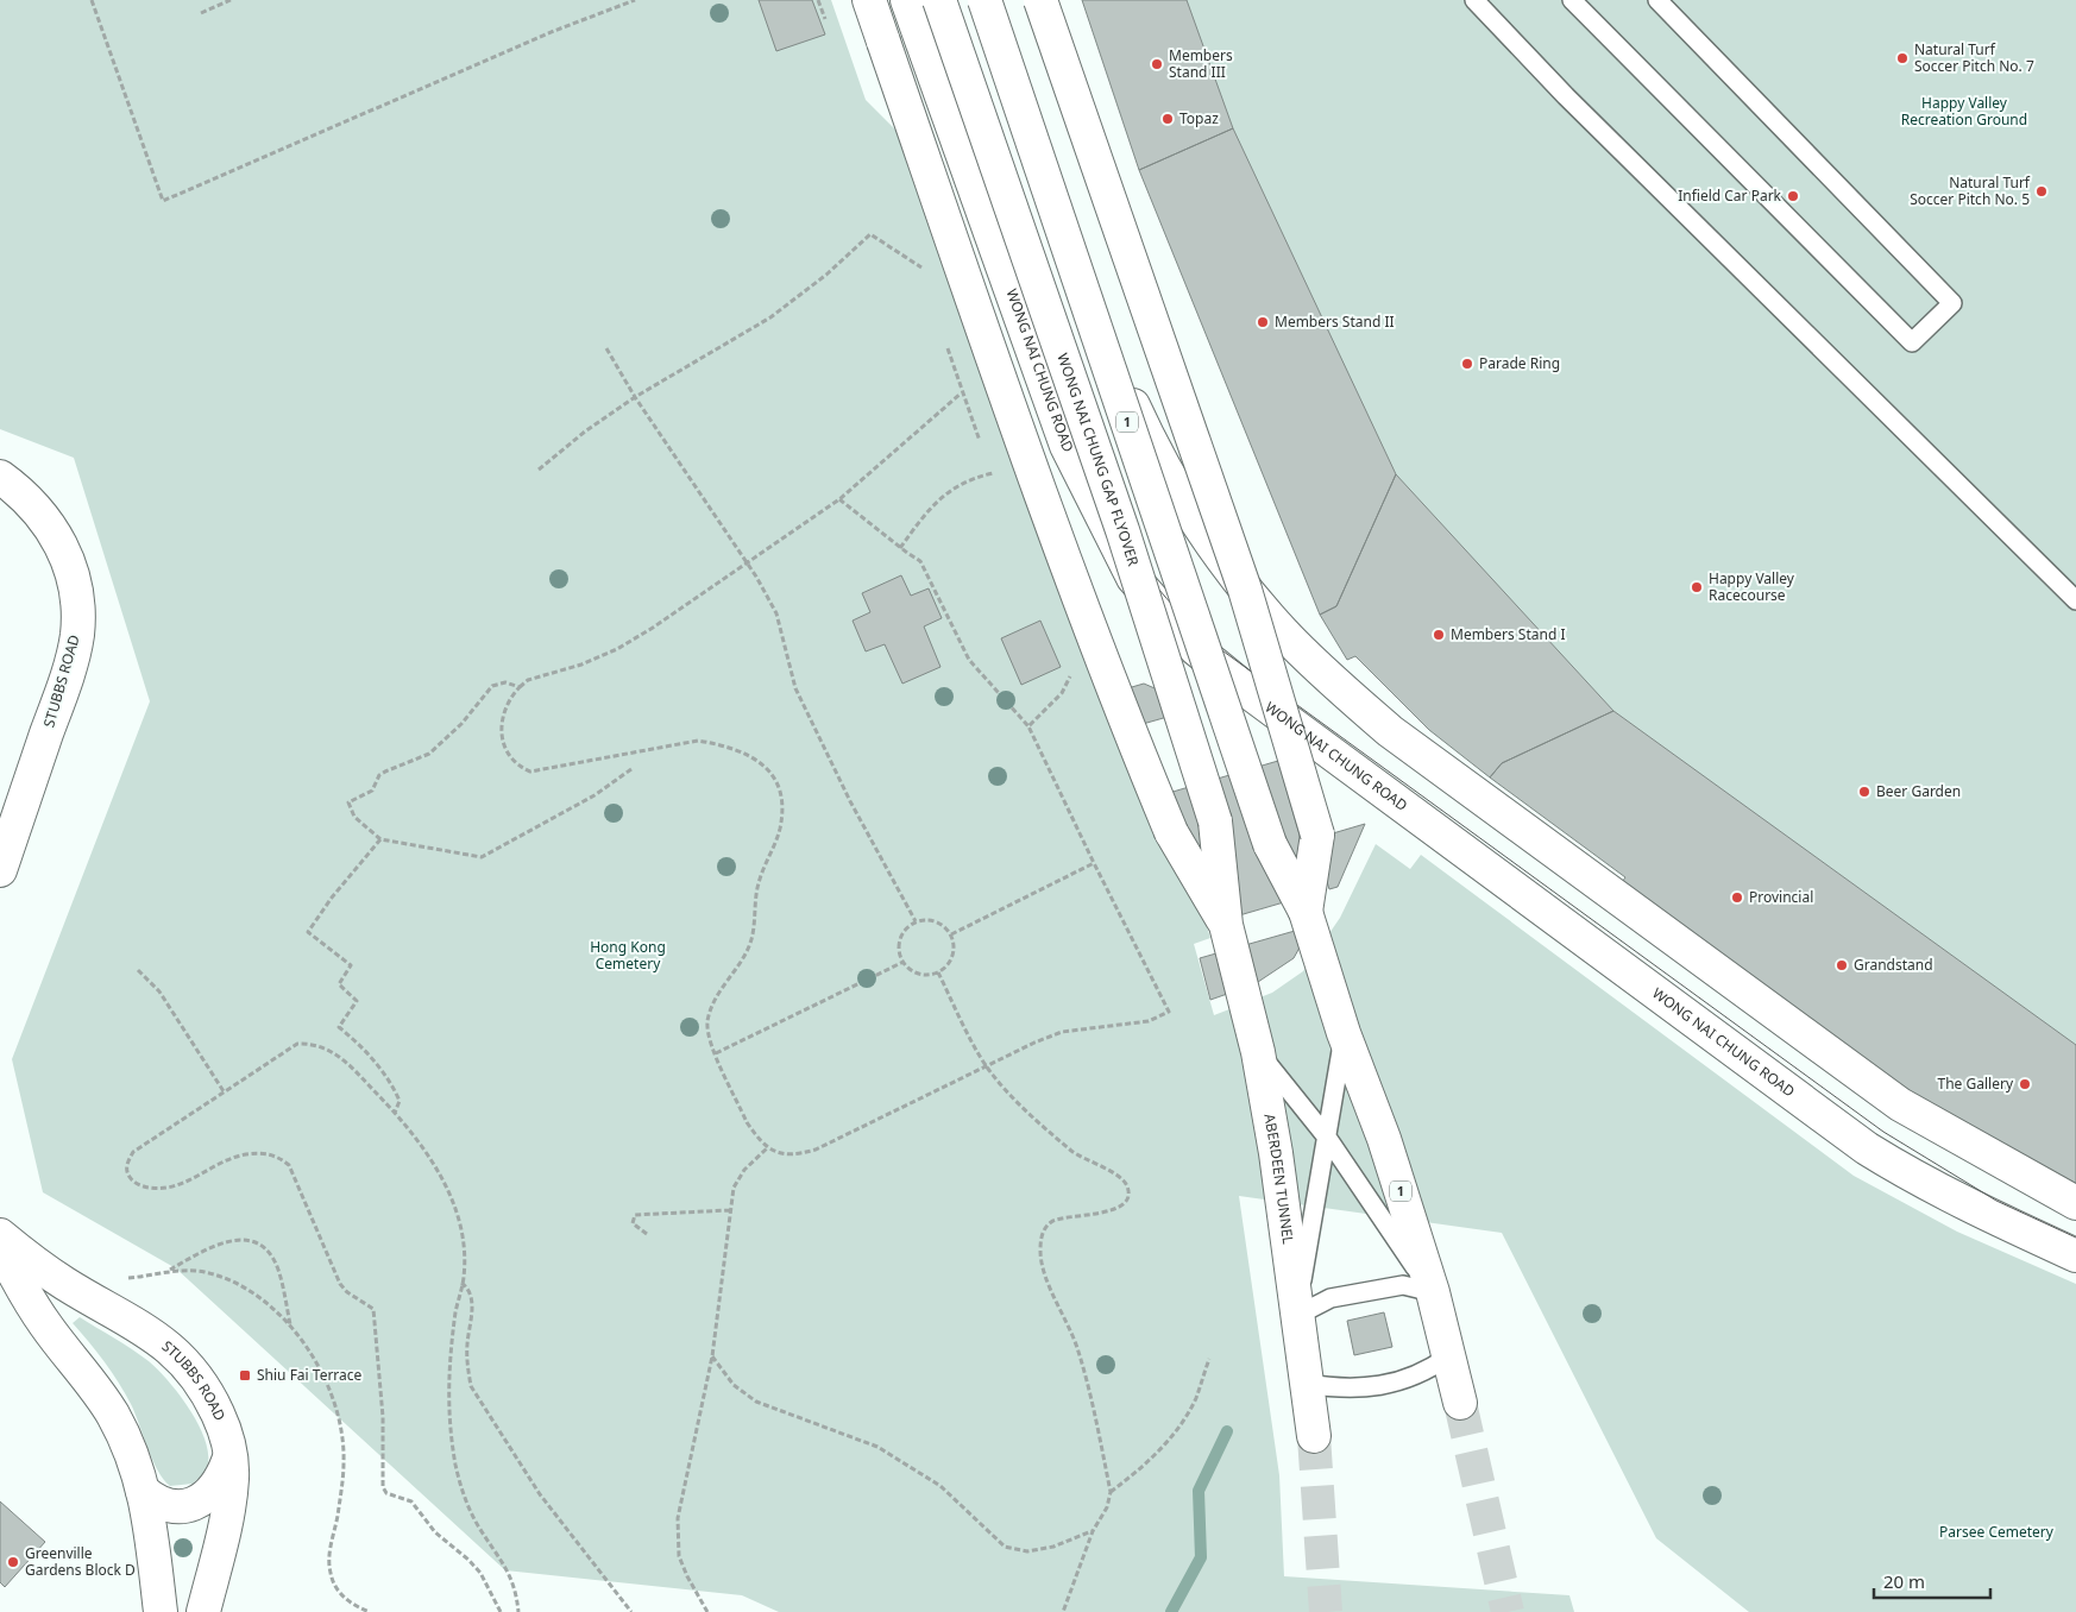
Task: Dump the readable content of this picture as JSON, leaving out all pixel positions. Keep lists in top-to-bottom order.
{
  "streets": {
    "main road": [
      "WONG NAI CHUNG ROAD",
      "1",
      "WONG NAI CHUNG GAP FLYOVER",
      "STUBBS ROAD",
      "ABERDEEN TUNNEL"
    ]
  },
  "crossings": [
    ["WONG NAI CHUNG GAP FLYOVER", "ABERDEEN TUNNEL"]
  ],
  "parks": ["Happy Valley Recreation Ground", "Hong Kong Cemetery", "Parsee Cemetery"],
  "places": {
    "other": [
      "Natural Turf Soccer Pitch No. 7",
      "Members Stand III",
      "Topaz",
      "Natural Turf Soccer Pitch No. 5",
      "Infield Car Park",
      "Members Stand II",
      "Parade Ring",
      "Happy Valley Racecourse",
      "Members Stand I",
      "Beer Garden",
      "Provincial",
      "Grandstand",
      "The Gallery",
      "Greenville Gardens Block D"
    ],
    "transit": ["Shiu Fai Terrace"]
  },
  "scale_bar": "20 m"
}
